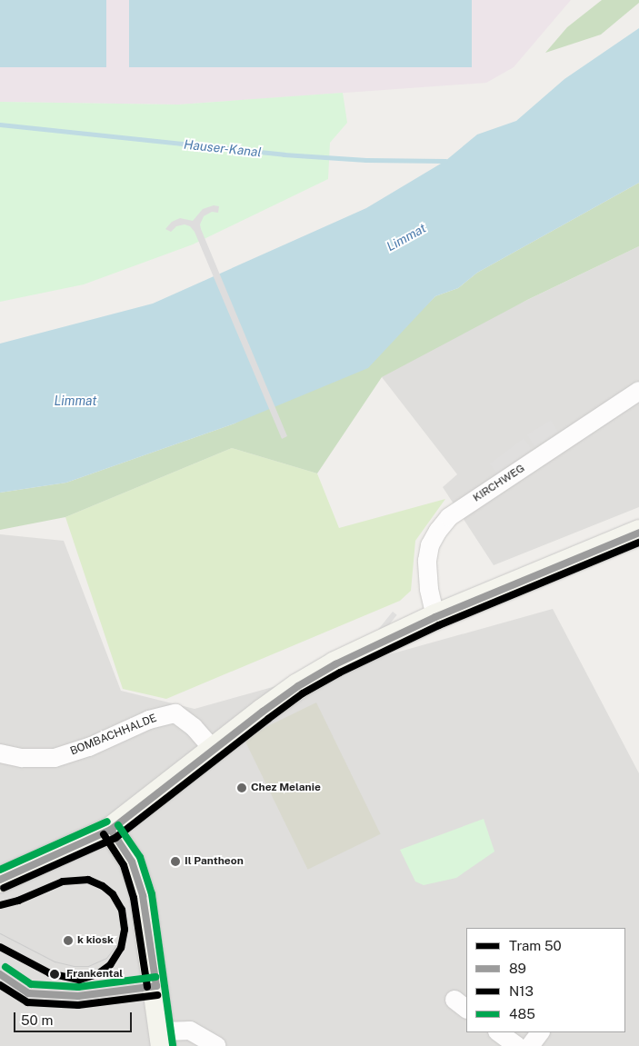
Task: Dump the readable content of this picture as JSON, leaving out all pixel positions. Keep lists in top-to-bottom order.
{
  "streets": {
    "street": ["KIRCHWEG", "BOMBACHHALDE"]
  },
  "water": ["Hauser-Kanal", "Limmat"],
  "places": [
    "Chez Melanie",
    "Il Pantheon",
    "k kiosk",
    "Frankental"
  ],
  "lines": [
    "transit line 89",
    "transit line N13",
    "transit line 485",
    "tram line 50"
  ],
  "legend": [
    "Tram 50",
    "89",
    "N13",
    "485"
  ],
  "scale_bar": "50 m"
}
